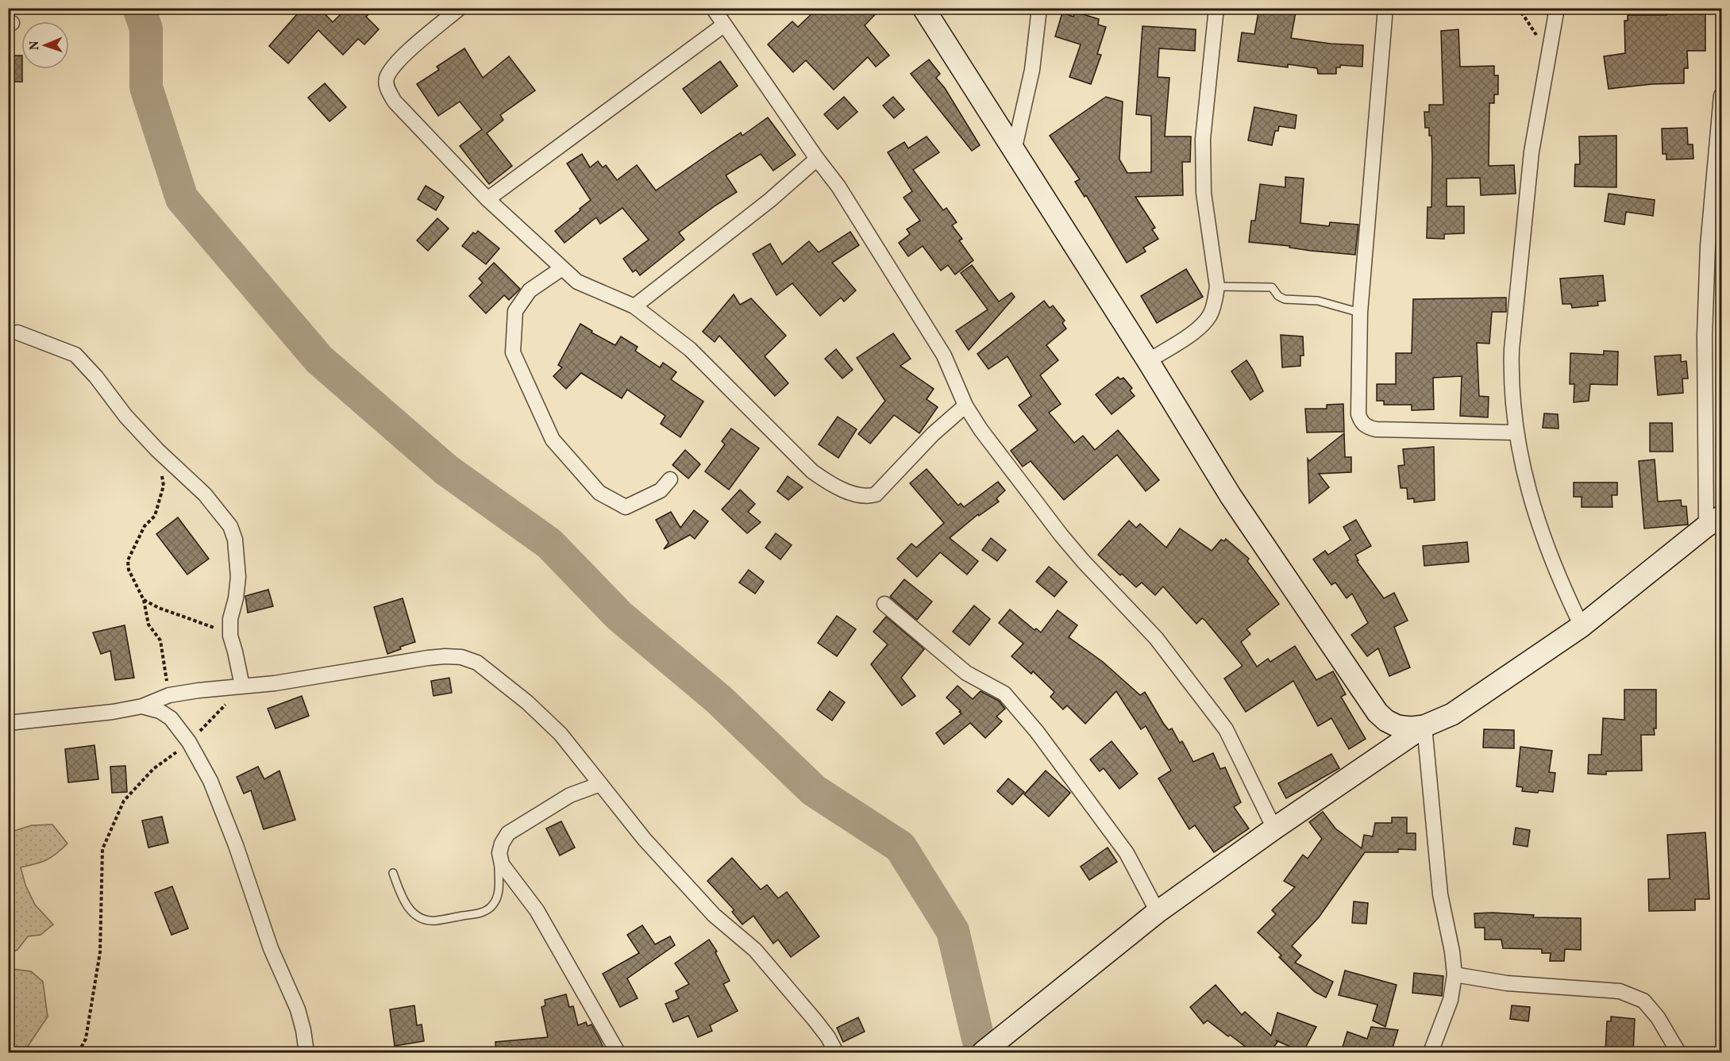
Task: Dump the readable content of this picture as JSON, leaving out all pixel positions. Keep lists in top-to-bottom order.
{
  "north": "left"
}
